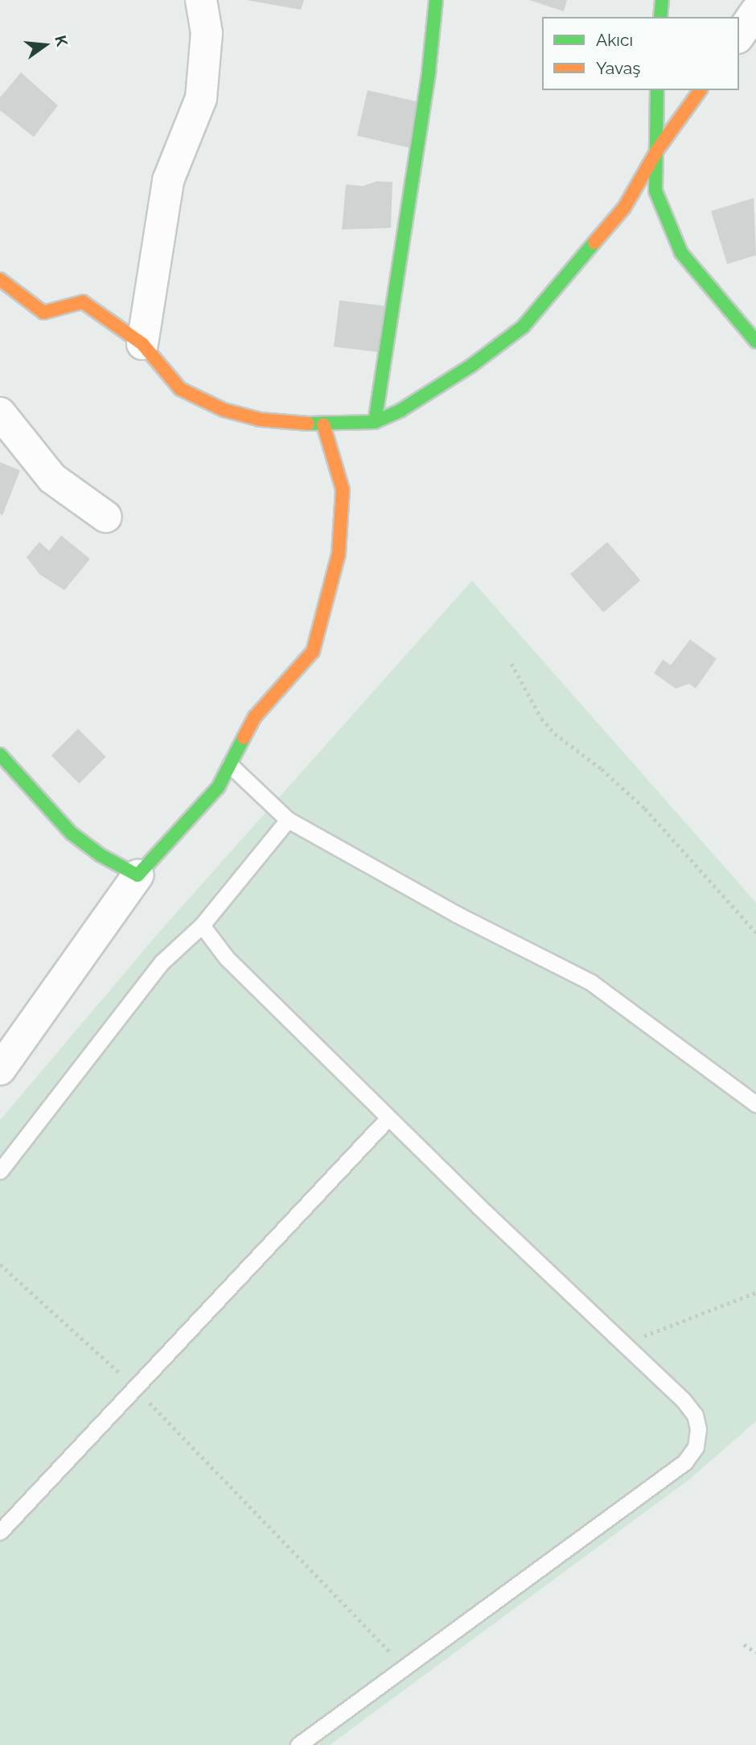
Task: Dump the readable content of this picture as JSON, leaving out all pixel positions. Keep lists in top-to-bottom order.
{
  "legend": ["Akıcı", "Yavaş"],
  "north": "right"
}
